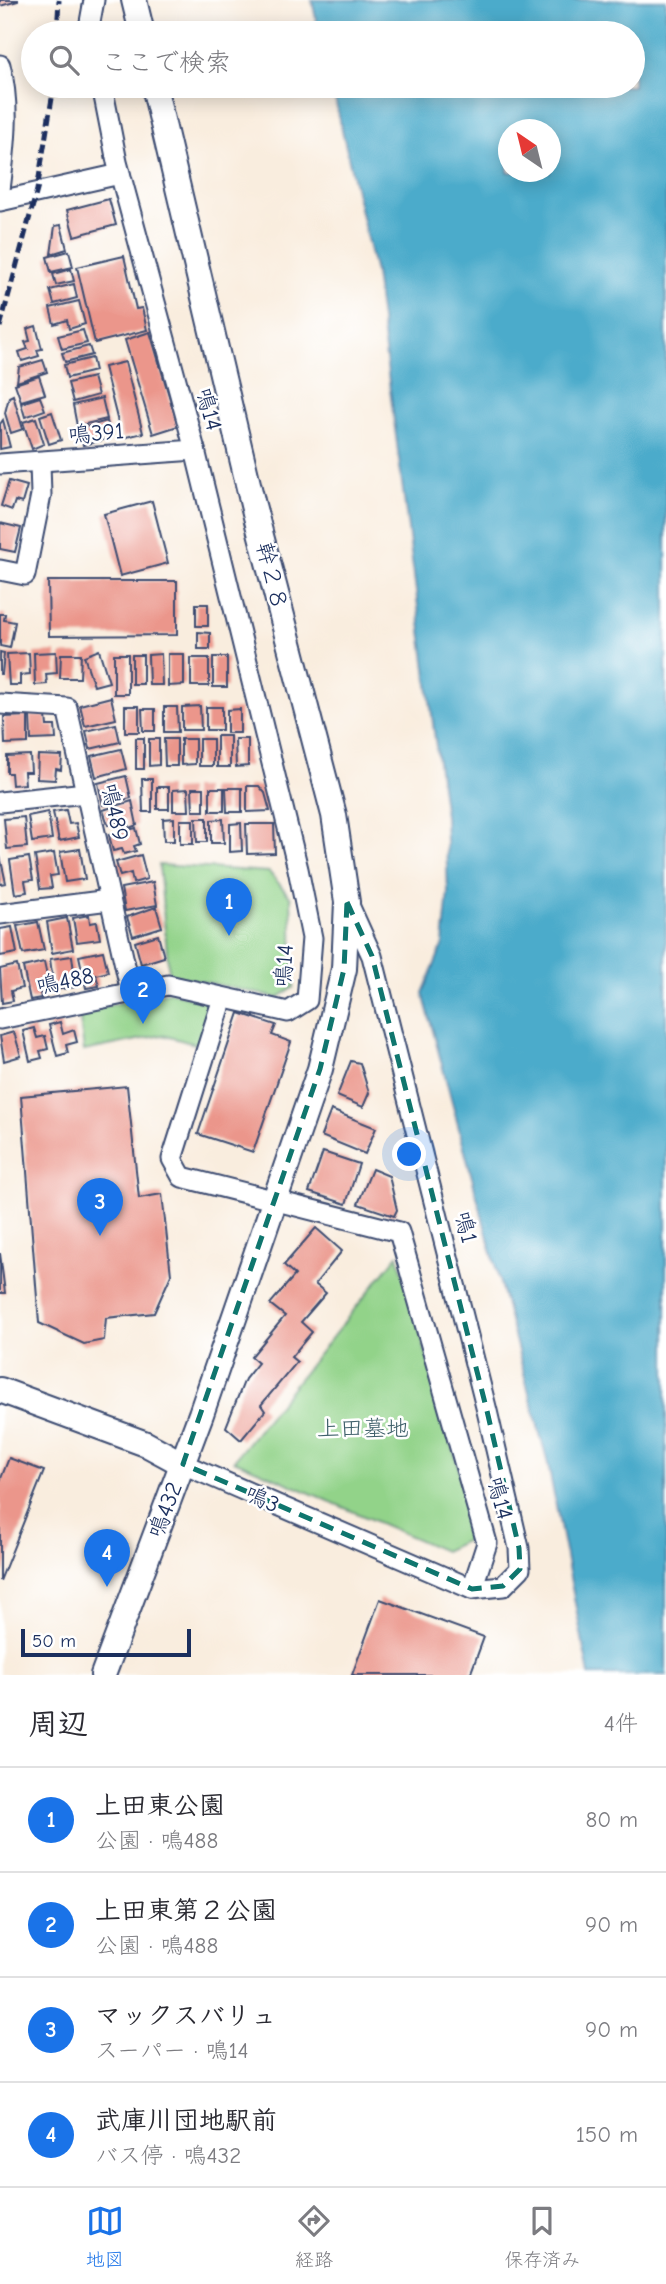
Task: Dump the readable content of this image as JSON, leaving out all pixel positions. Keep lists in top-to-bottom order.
{
  "streets": {
    "street": [
      "鳴14",
      "鳴391",
      "幹２８",
      "鳴489",
      "鳴488",
      "鳴1",
      "鳴3",
      "鳴432"
    ]
  },
  "crossings": [
    ["鳴14", "鳴391"],
    ["鳴14", "幹２８"],
    ["鳴14", "鳴488"],
    ["鳴14", "鳴1"],
    ["鳴14", "鳴3"],
    ["鳴14", "鳴432"],
    ["幹２８", "鳴1"],
    ["幹２８", "鳴432"],
    ["鳴489", "鳴488"],
    ["鳴1", "鳴3"],
    ["鳴3", "鳴432"]
  ],
  "parks": ["上田墓地"],
  "scale_bar": "50 m",
  "north": "top left",
  "page": {
    "search": "ここで検索",
    "pins": [
      "1",
      "2",
      "3",
      "4"
    ],
    "scale": "50 m",
    "heading": ["周辺", "4件"],
    "list": [
      {
        "mark": "1",
        "name": "上田東公園",
        "note": "公園 · 鳴488",
        "value": "80 m"
      },
      {
        "mark": "2",
        "name": "上田東第２公園",
        "note": "公園 · 鳴488",
        "value": "90 m"
      },
      {
        "mark": "3",
        "name": "マックスバリュ",
        "note": "スーパー · 鳴14",
        "value": "90 m"
      },
      {
        "mark": "4",
        "name": "武庫川団地駅前",
        "note": "バス停 · 鳴432",
        "value": "150 m"
      }
    ],
    "nav": ["地図", "経路", "保存済み"]
  }
}
